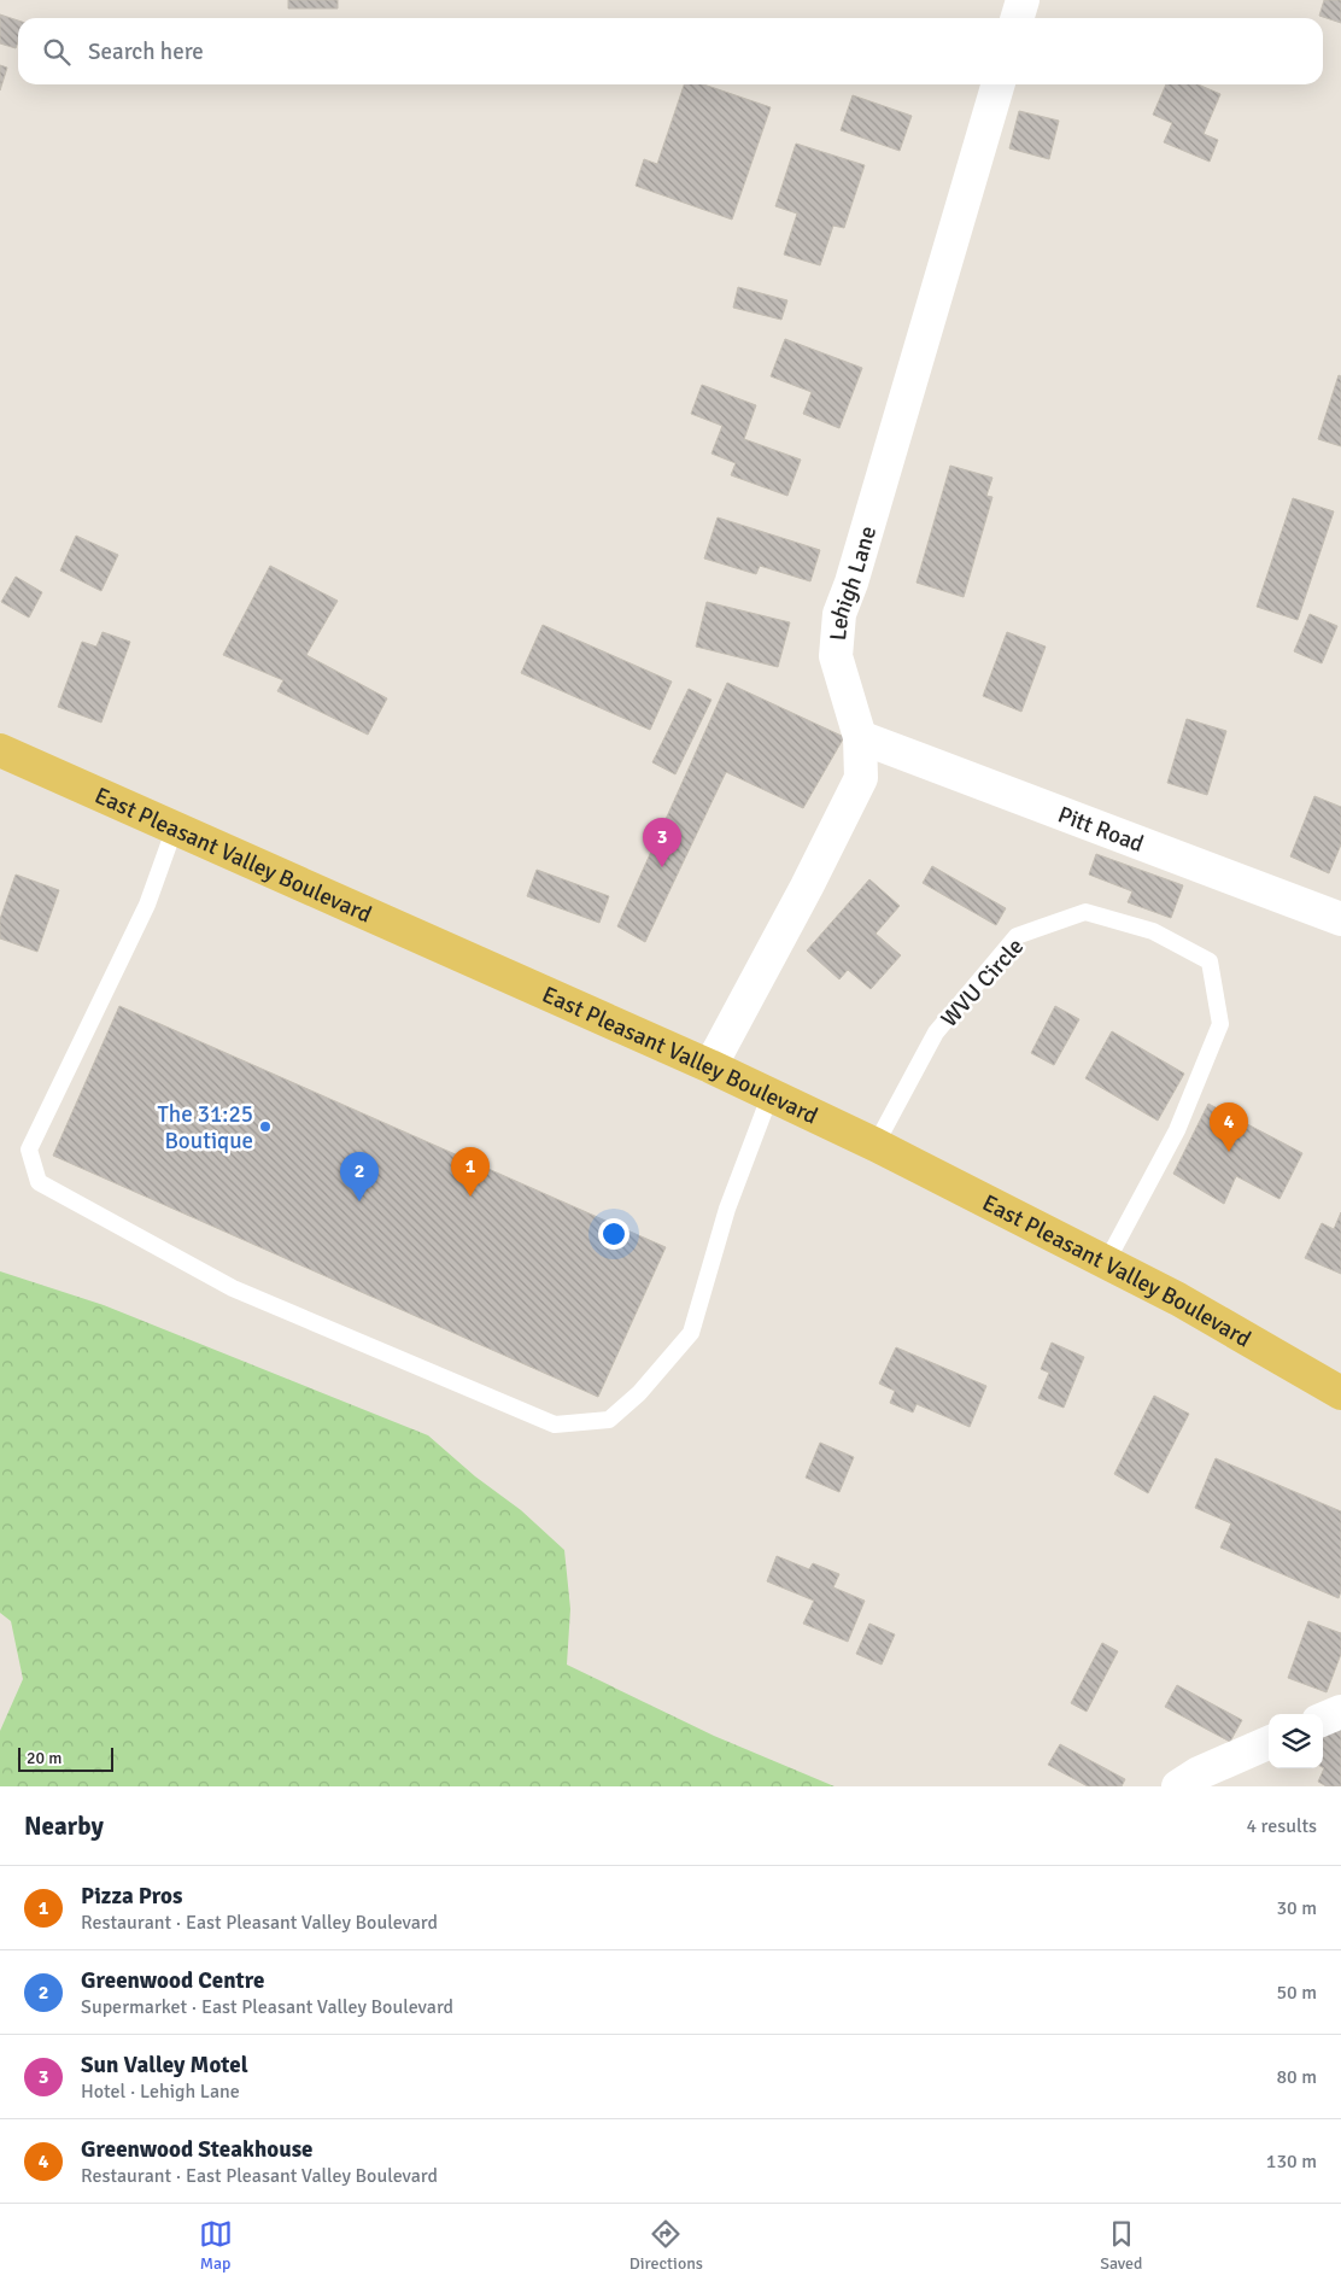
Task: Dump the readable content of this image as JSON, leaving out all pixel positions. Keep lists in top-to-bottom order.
{
  "streets": {
    "main road": ["East Pleasant Valley Boulevard"],
    "street": ["Lehigh Lane", "Pitt Road"],
    "lane": ["WVU Circle"]
  },
  "crossings": [
    ["Lehigh Lane", "Pitt Road"],
    ["Lehigh Lane", "East Pleasant Valley Boulevard"],
    ["East Pleasant Valley Boulevard", "WVU Circle"]
  ],
  "places": ["The 31:25 Boutique"],
  "scale_bar": "20 m",
  "page": {
    "search": "Search here",
    "pins": [
      "3",
      "4",
      "1",
      "2"
    ],
    "scale": "20 m",
    "heading": ["Nearby", "4 results"],
    "list": [
      {
        "mark": "1",
        "name": "Pizza Pros",
        "note": "Restaurant · East Pleasant Valley Boulevard",
        "value": "30 m"
      },
      {
        "mark": "2",
        "name": "Greenwood Centre",
        "note": "Supermarket · East Pleasant Valley Boulevard",
        "value": "50 m"
      },
      {
        "mark": "3",
        "name": "Sun Valley Motel",
        "note": "Hotel · Lehigh Lane",
        "value": "80 m"
      },
      {
        "mark": "4",
        "name": "Greenwood Steakhouse",
        "note": "Restaurant · East Pleasant Valley Boulevard",
        "value": "130 m"
      }
    ],
    "nav": ["Map", "Directions", "Saved"]
  }
}
